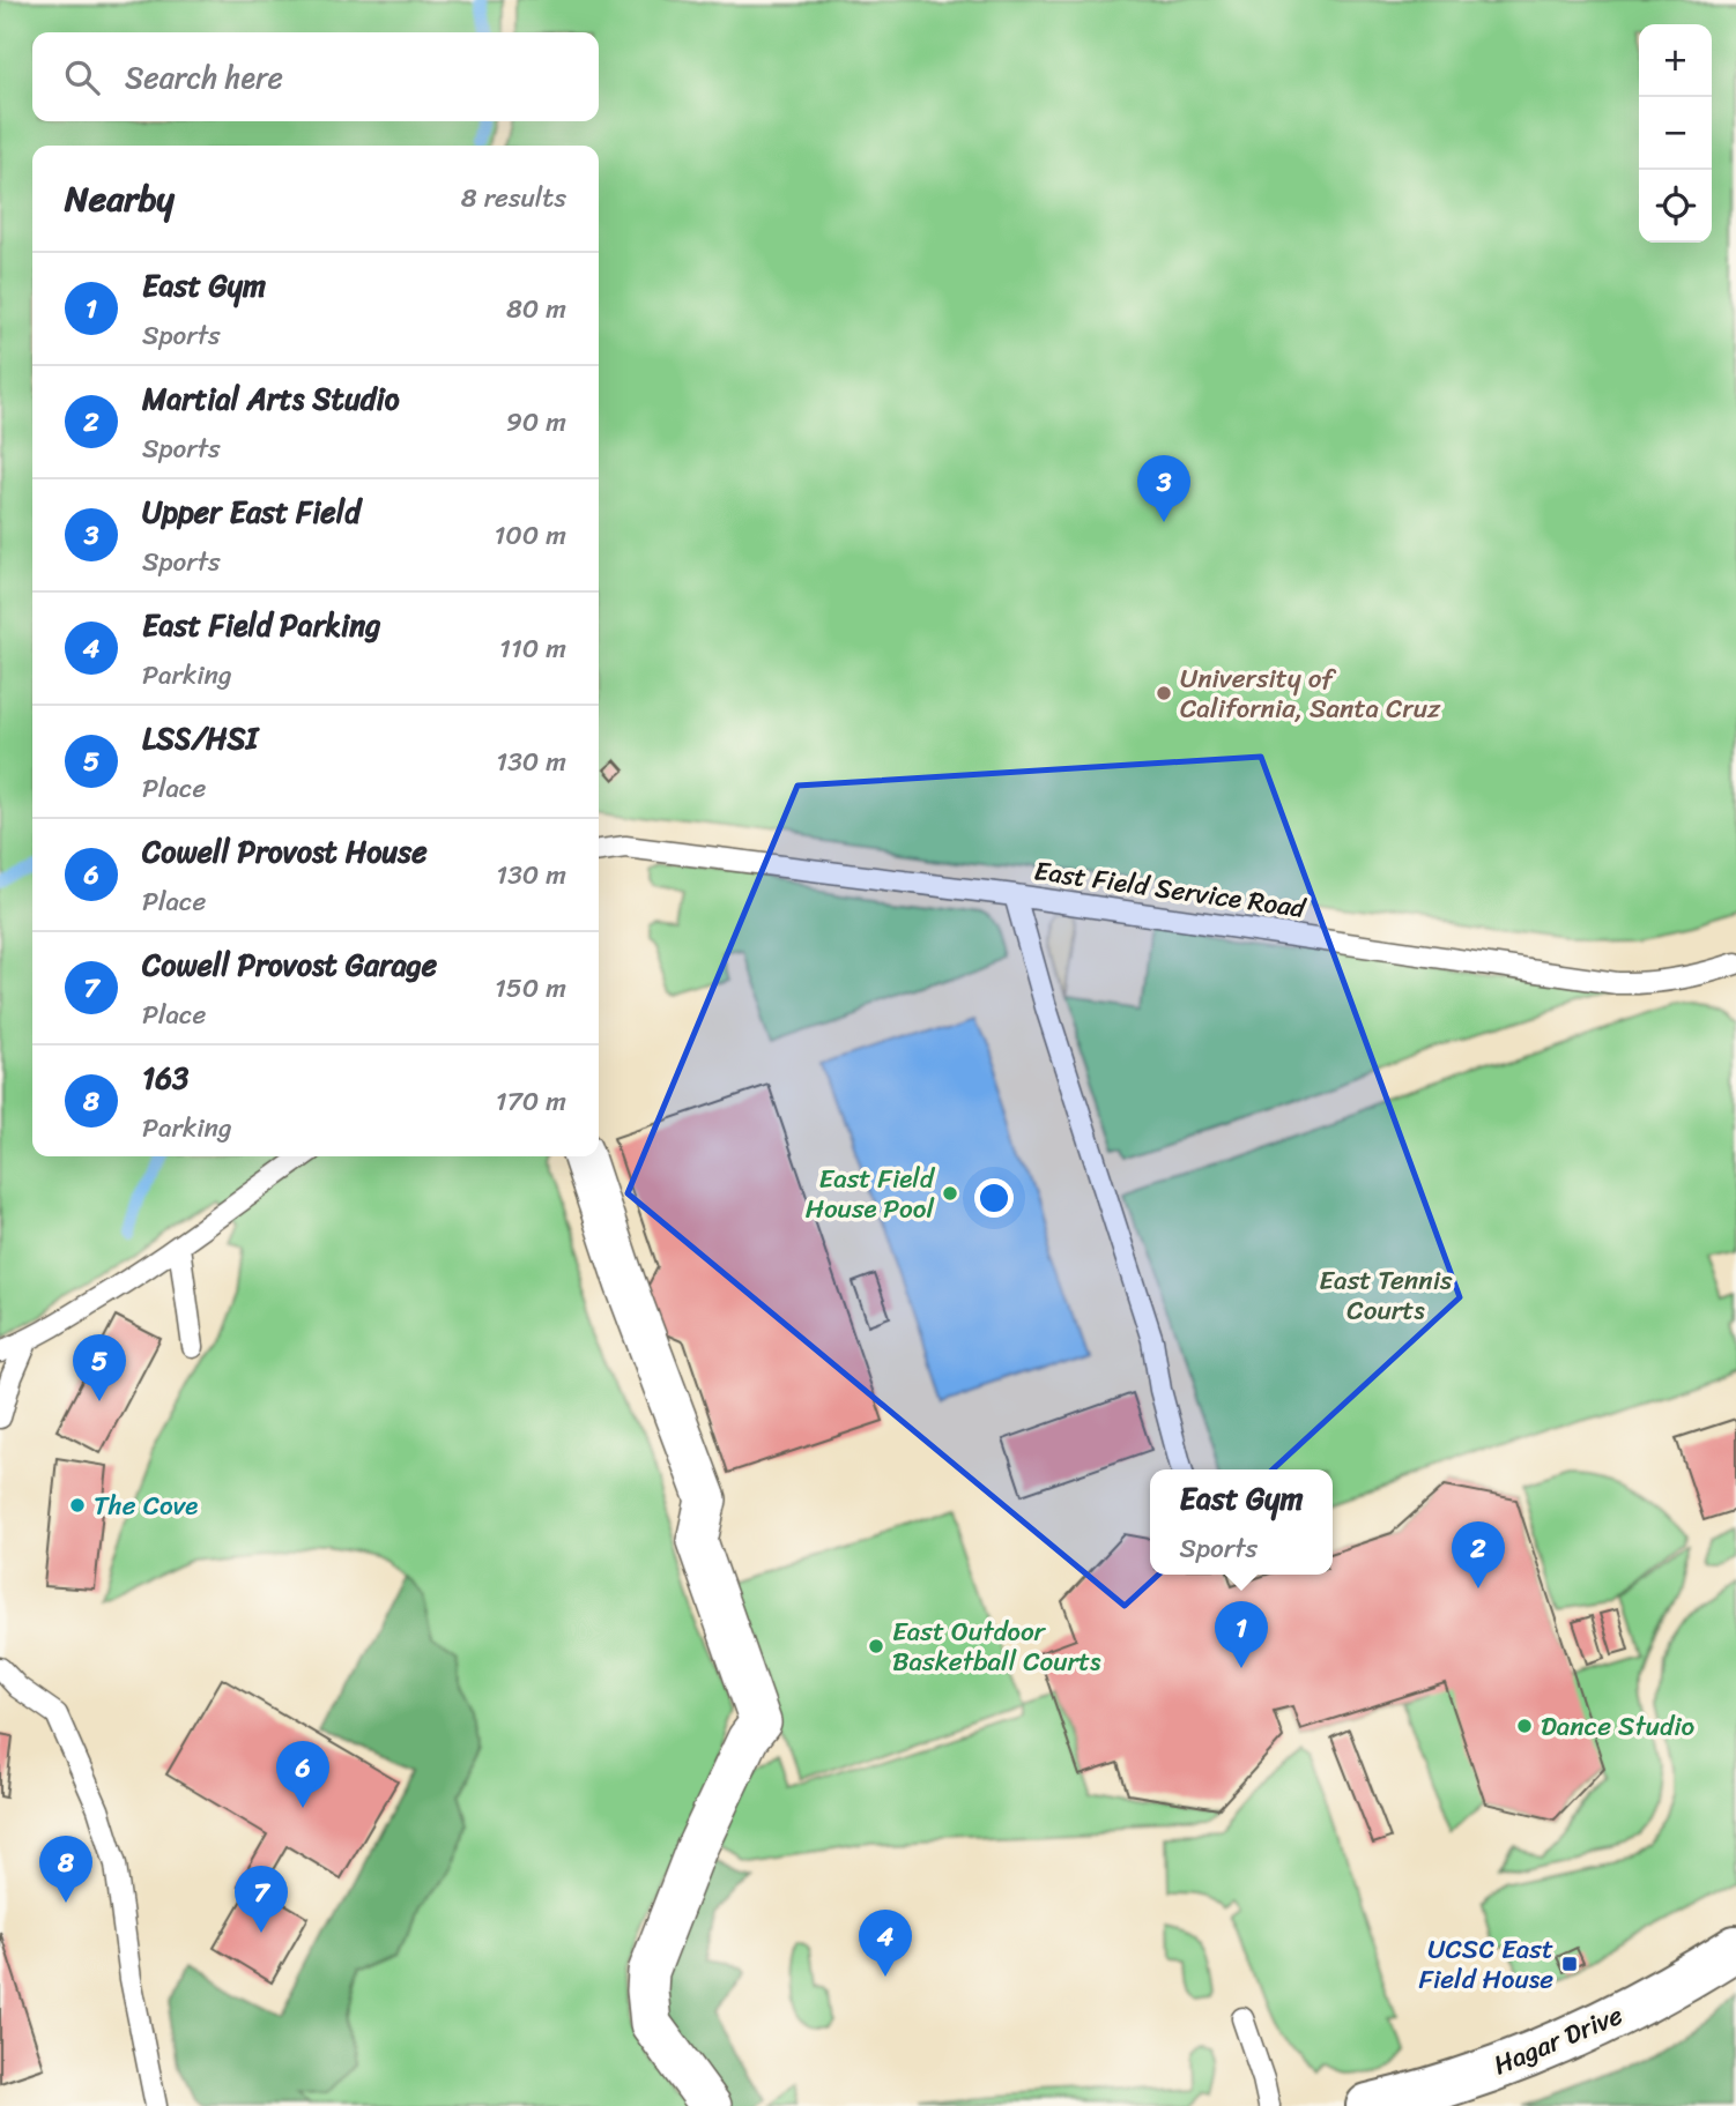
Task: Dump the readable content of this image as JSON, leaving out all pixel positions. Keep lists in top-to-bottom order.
{
  "streets": {
    "main road": ["Hagar Drive"],
    "lane": ["East Field Service Road"]
  },
  "parks": ["East Tennis Courts"],
  "places": {
    "other": [
      "University of California, Santa Cruz",
      "East Field House Pool",
      "The Cove",
      "East Outdoor Basketball Courts",
      "Dance Studio"
    ],
    "transit": ["UCSC East Field House"]
  },
  "page": {
    "map_buttons": ["+", "−"],
    "search": "Search here",
    "heading": ["Nearby", "8 results"],
    "list": [
      {
        "mark": "1",
        "name": "East Gym",
        "note": "Sports",
        "value": "80 m"
      },
      {
        "mark": "2",
        "name": "Martial Arts Studio",
        "note": "Sports",
        "value": "90 m"
      },
      {
        "mark": "3",
        "name": "Upper East Field",
        "note": "Sports",
        "value": "100 m"
      },
      {
        "mark": "4",
        "name": "East Field Parking",
        "note": "Parking",
        "value": "110 m"
      },
      {
        "mark": "5",
        "name": "LSS/HSI",
        "note": "Place",
        "value": "130 m"
      },
      {
        "mark": "6",
        "name": "Cowell Provost House",
        "note": "Place",
        "value": "130 m"
      },
      {
        "mark": "7",
        "name": "Cowell Provost Garage",
        "note": "Place",
        "value": "150 m"
      },
      {
        "mark": "8",
        "name": "163",
        "note": "Parking",
        "value": "170 m"
      }
    ],
    "pins": [
      "3",
      "5",
      "2",
      "1",
      "6",
      "8",
      "7",
      "4"
    ],
    "popup": ["East Gym", "Sports"]
  }
}
